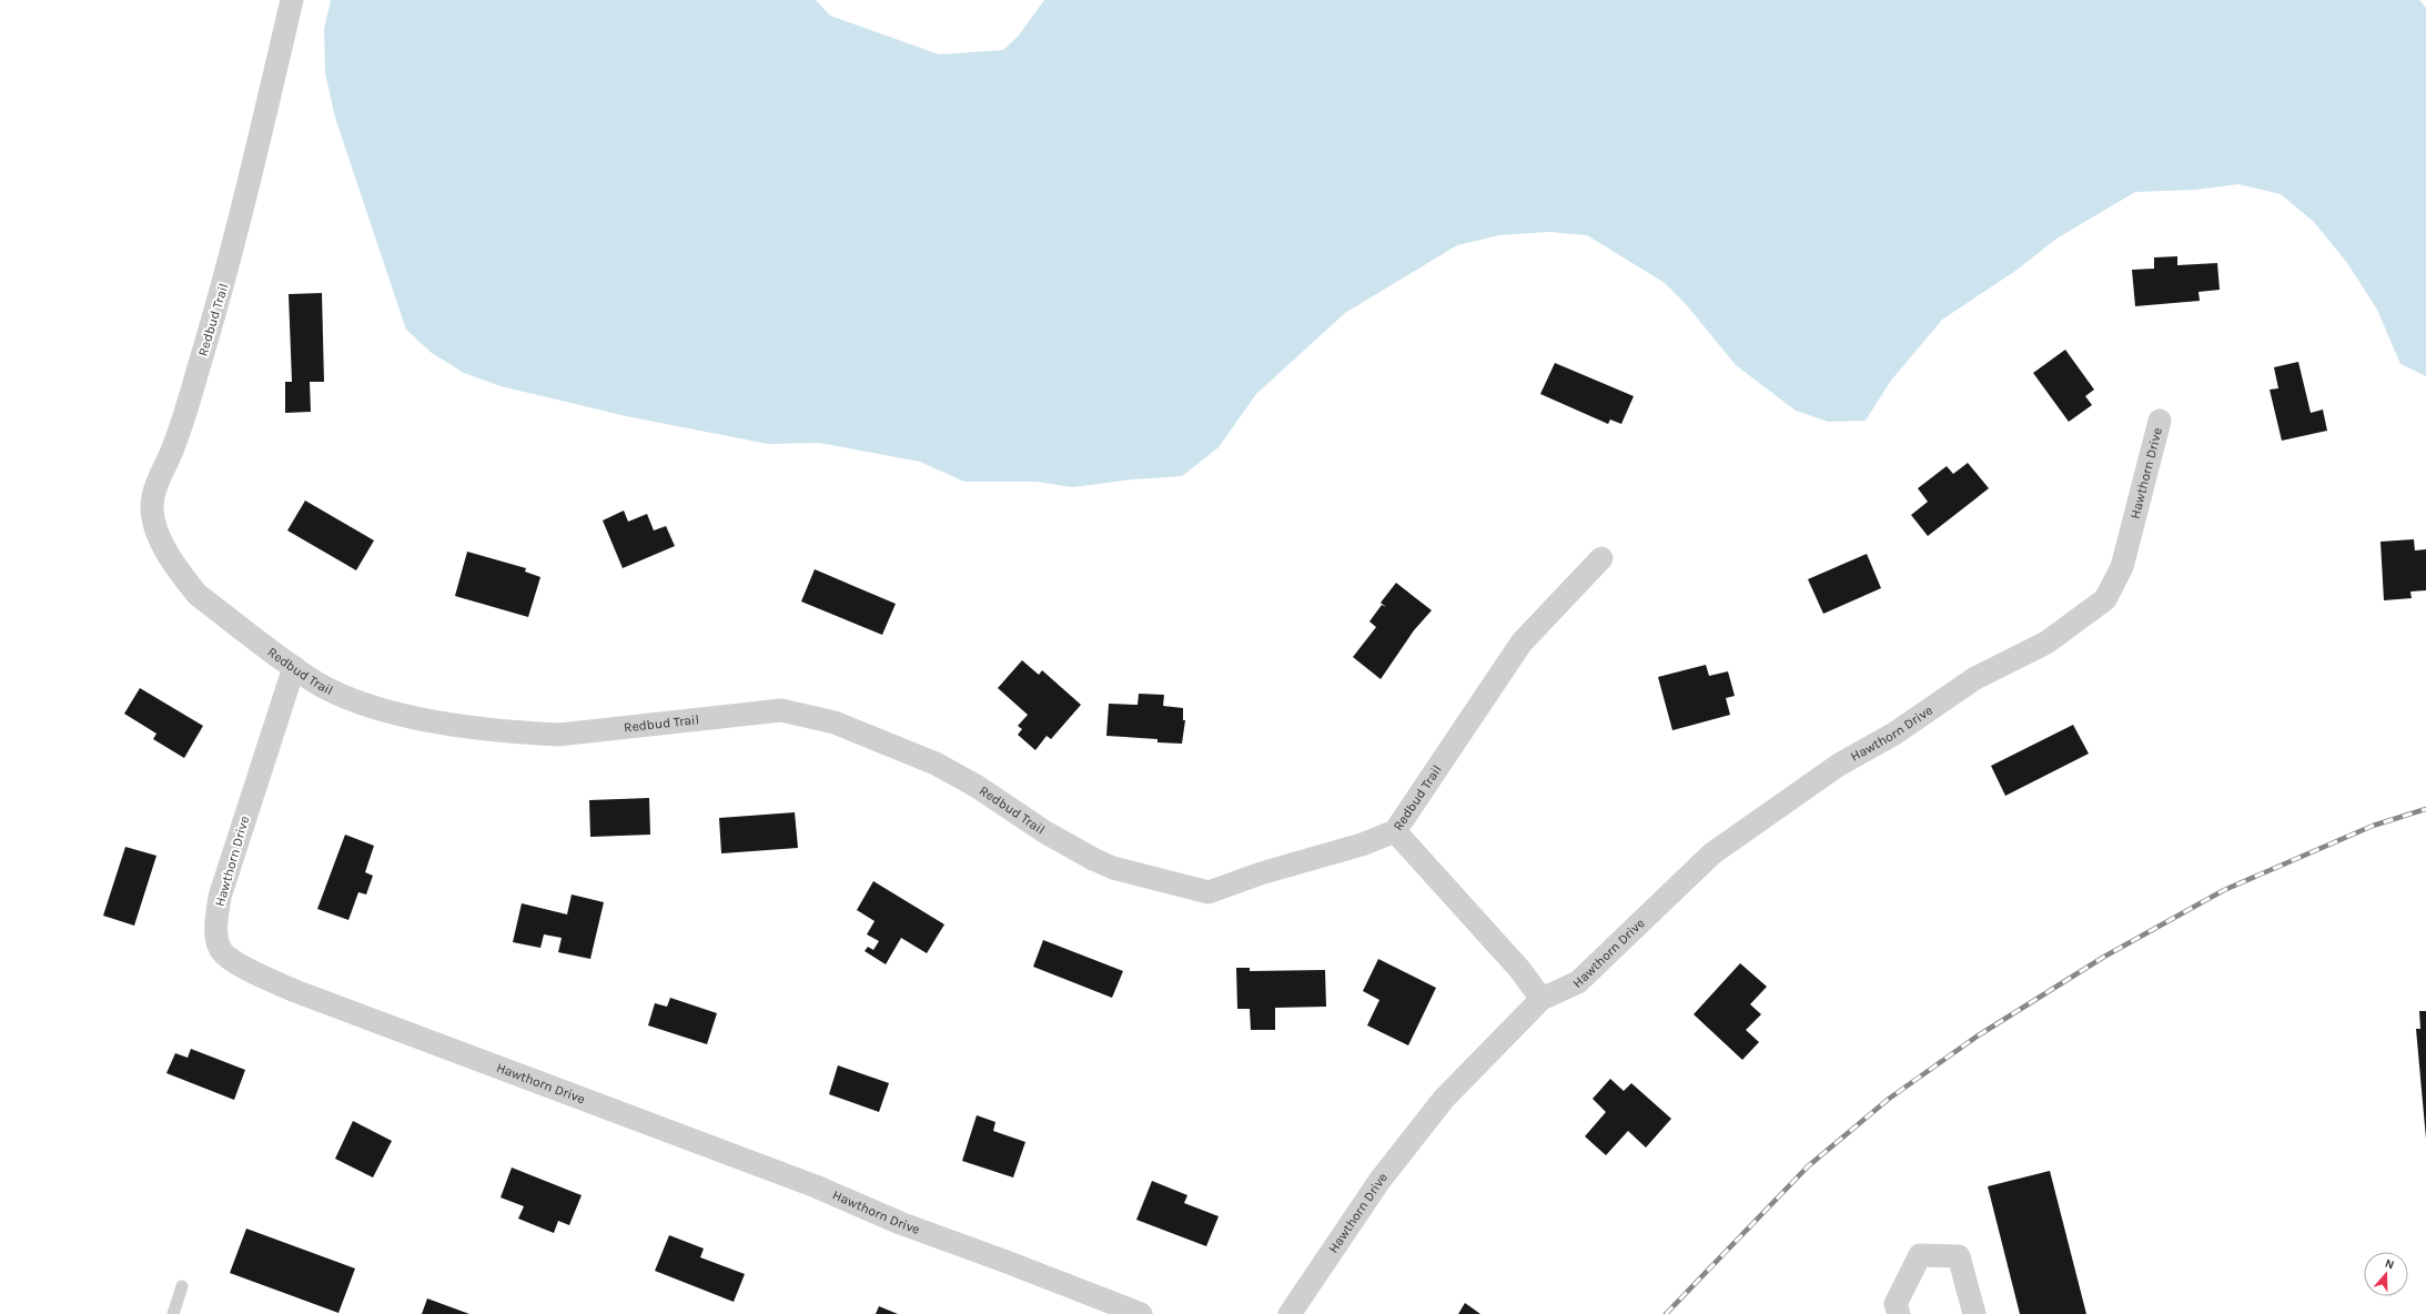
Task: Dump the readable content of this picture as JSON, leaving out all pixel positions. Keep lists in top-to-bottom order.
{
  "streets": {
    "street": ["Redbud Trail", "Hawthorn Drive"]
  },
  "crossings": [
    ["Redbud Trail", "Hawthorn Drive"]
  ],
  "north": "top"
}
